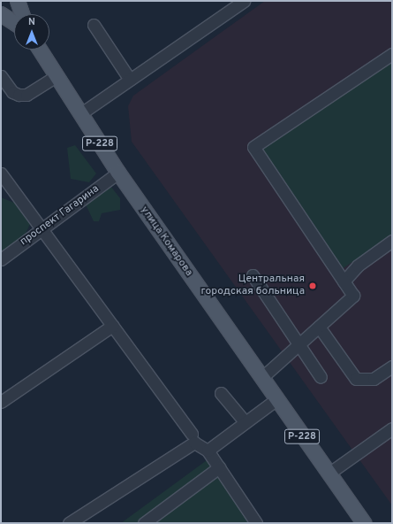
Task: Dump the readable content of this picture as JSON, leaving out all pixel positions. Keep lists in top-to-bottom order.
{
  "streets": {
    "main road": ["Р-228", "улица Комарова"],
    "street": ["проспект Гагарина"]
  },
  "crossings": [
    ["проспект Гагарина", "улица Комарова"]
  ],
  "places": ["Центральная городская больница"],
  "north": "top"
}
